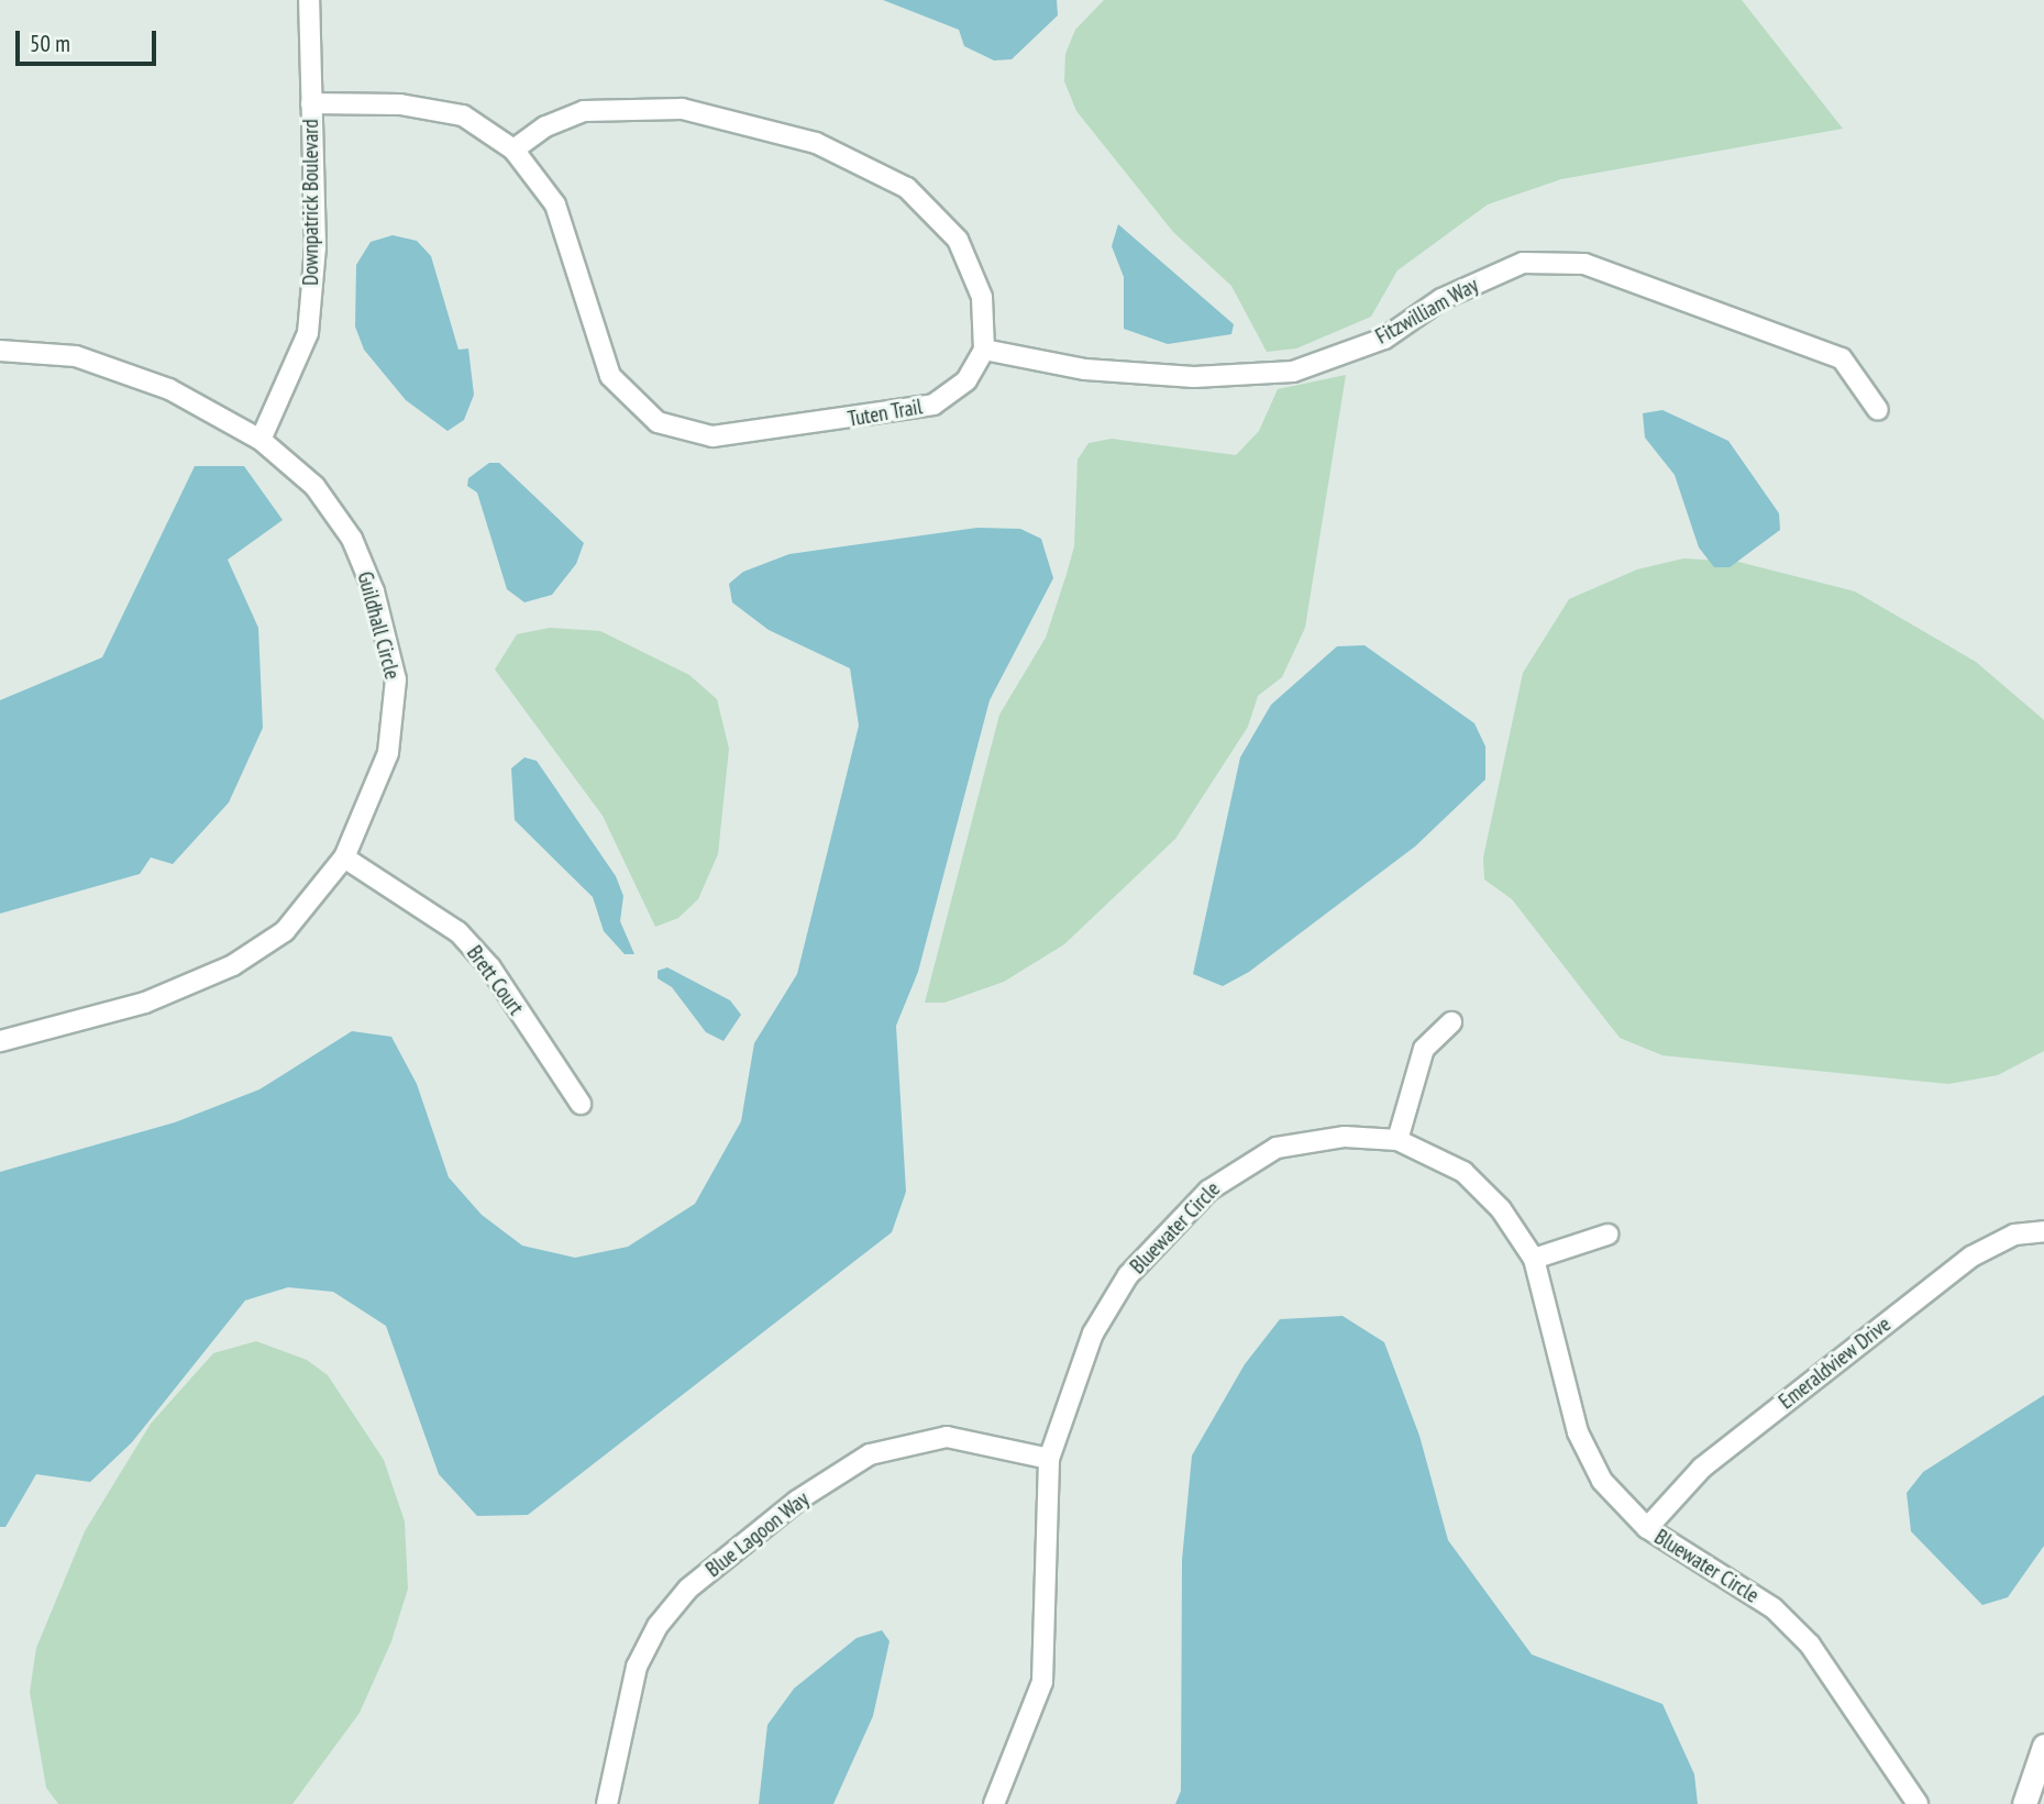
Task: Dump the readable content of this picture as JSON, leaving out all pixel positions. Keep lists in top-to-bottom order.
{
  "streets": {
    "street": [
      "Downpatrick Boulevard",
      "Fitzwilliam Way",
      "Tuten Trail",
      "Guildhall Circle",
      "Brett Court",
      "Bluewater Circle",
      "Emeraldview Drive",
      "Blue Lagoon Way"
    ]
  },
  "crossings": [
    ["Downpatrick Boulevard", "Tuten Trail"],
    ["Downpatrick Boulevard", "Guildhall Circle"],
    ["Fitzwilliam Way", "Tuten Trail"],
    ["Guildhall Circle", "Brett Court"],
    ["Bluewater Circle", "Emeraldview Drive"],
    ["Bluewater Circle", "Blue Lagoon Way"]
  ],
  "scale_bar": "50 m"
}
